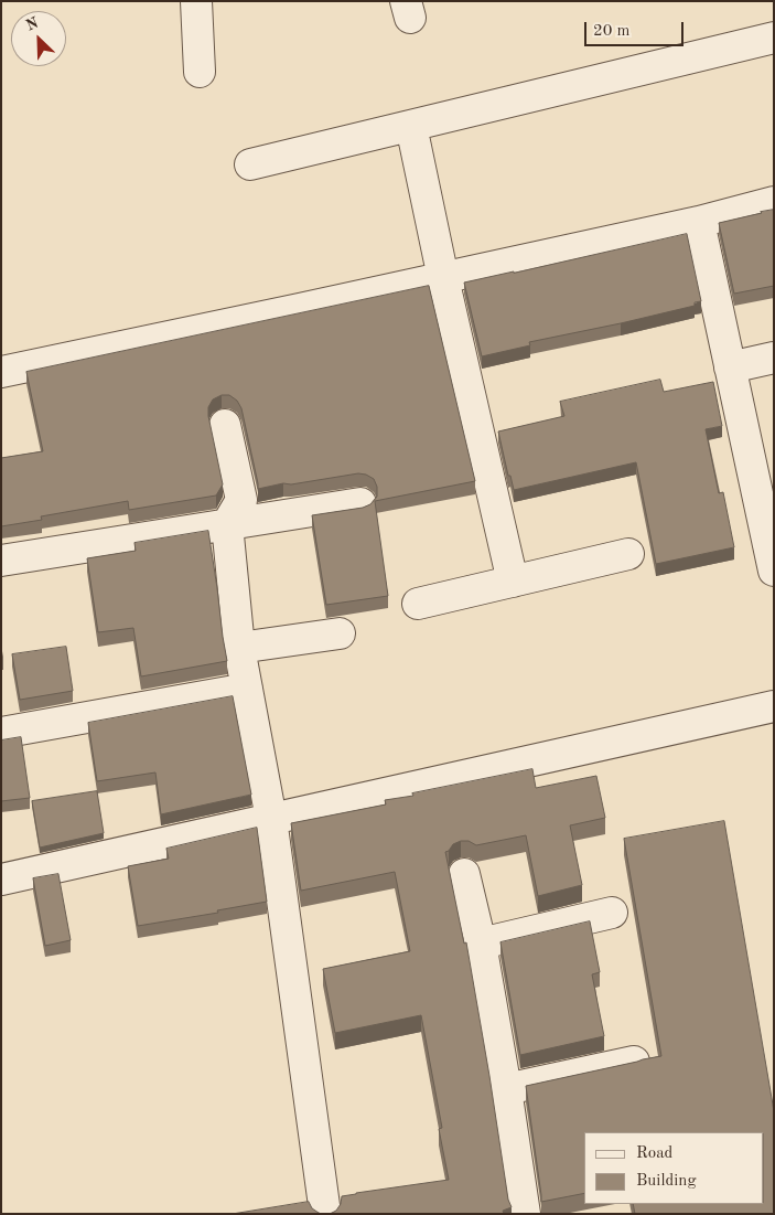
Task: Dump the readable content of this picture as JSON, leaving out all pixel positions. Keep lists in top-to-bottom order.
{
  "legend": ["Road", "Building"],
  "scale_bar": "20 m",
  "north": "top left"
}
